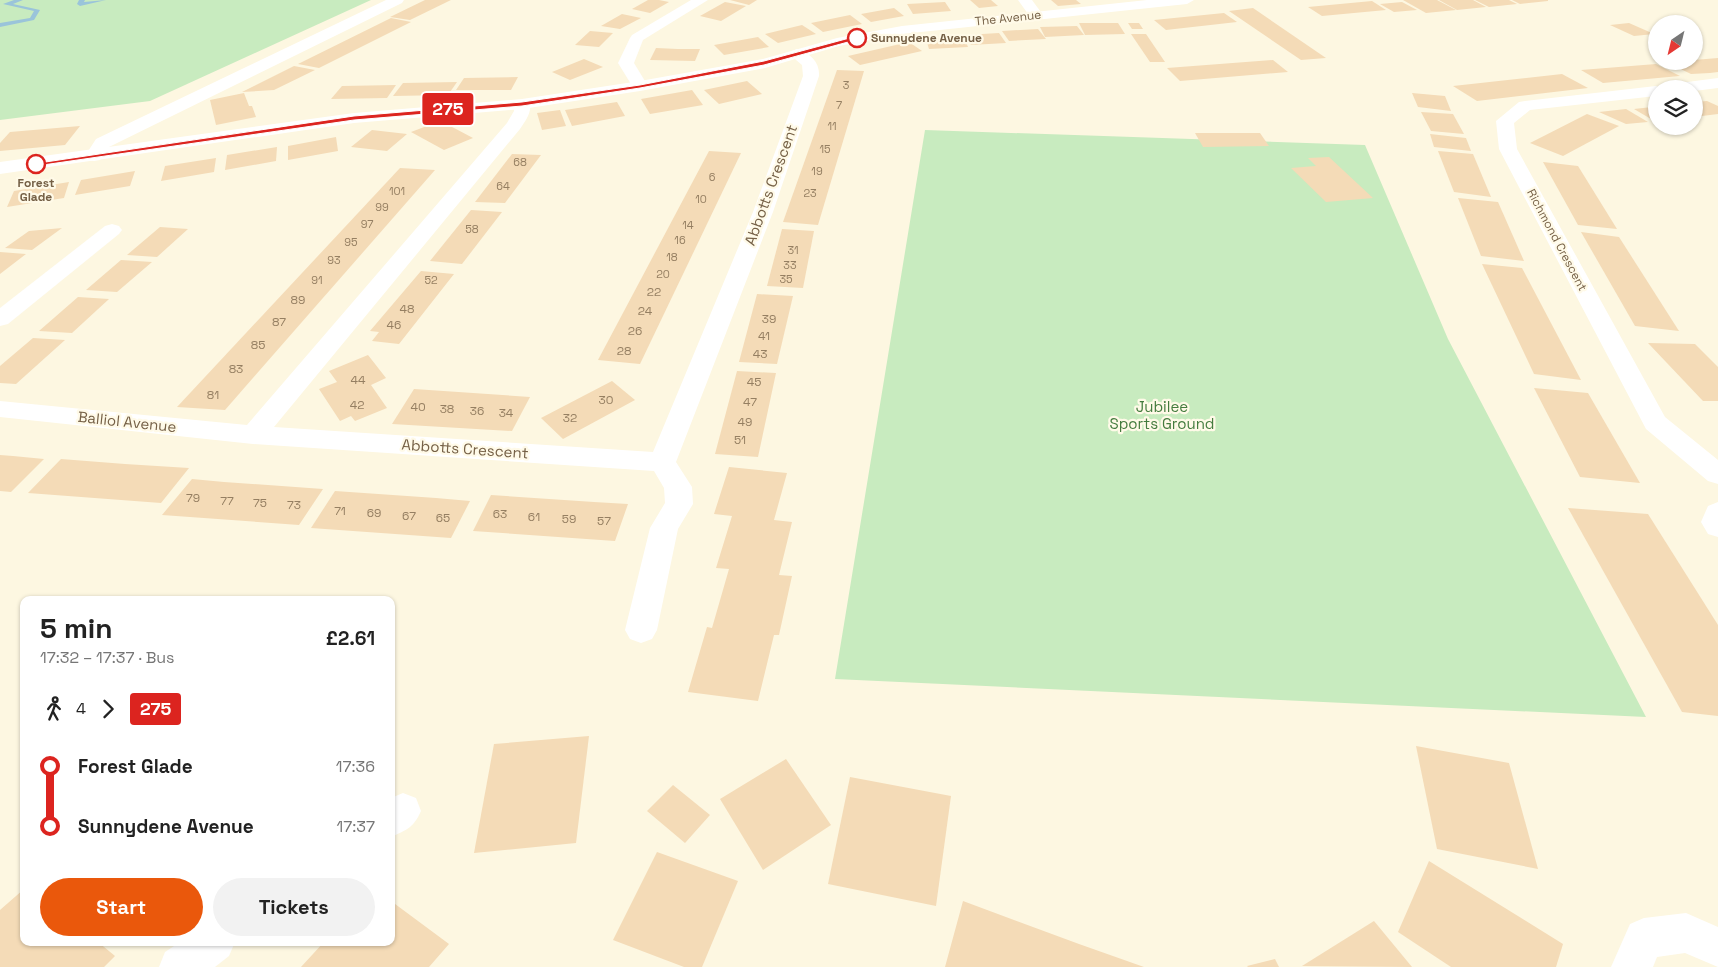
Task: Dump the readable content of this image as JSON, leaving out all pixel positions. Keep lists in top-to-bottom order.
{
  "streets": {
    "street": [
      "The Avenue",
      "Abbotts Crescent",
      "Richmond Crescent",
      "Balliol Avenue"
    ]
  },
  "crossings": [
    ["The Avenue", "Abbotts Crescent"],
    ["Abbotts Crescent", "Balliol Avenue"]
  ],
  "parks": ["Jubilee Sports Ground"],
  "places": ["Sunnydene Avenue", "Forest Glade"],
  "lines": ["bus line 275"],
  "house_numbers": [
    "3",
    "7",
    "11",
    "15",
    "68",
    "19",
    "6",
    "64",
    "101",
    "23",
    "10",
    "99",
    "97",
    "14",
    "58",
    "16",
    "95",
    "31",
    "18",
    "93",
    "33",
    "20",
    "35",
    "91",
    "52",
    "22",
    "89",
    "48",
    "24",
    "39",
    "87",
    "46",
    "26",
    "41",
    "85",
    "28",
    "43",
    "83",
    "44",
    "45",
    "81",
    "30",
    "47",
    "42",
    "40",
    "38",
    "36",
    "34",
    "32",
    "49",
    "51",
    "79",
    "77",
    "75",
    "73",
    "71",
    "69",
    "63",
    "67",
    "61",
    "65",
    "59",
    "57"
  ],
  "north": "bottom left",
  "page": {
    "on_map": "275",
    "heading": ["5 min", "17:32 – 17:37 · Bus", "£2.61"],
    "legs": ["4", "275"],
    "list": [
      {
        "name": "Forest Glade",
        "value": "17:36"
      },
      {
        "name": "Sunnydene Avenue",
        "value": "17:37"
      }
    ],
    "buttons": ["Start", "Tickets"]
  }
}
